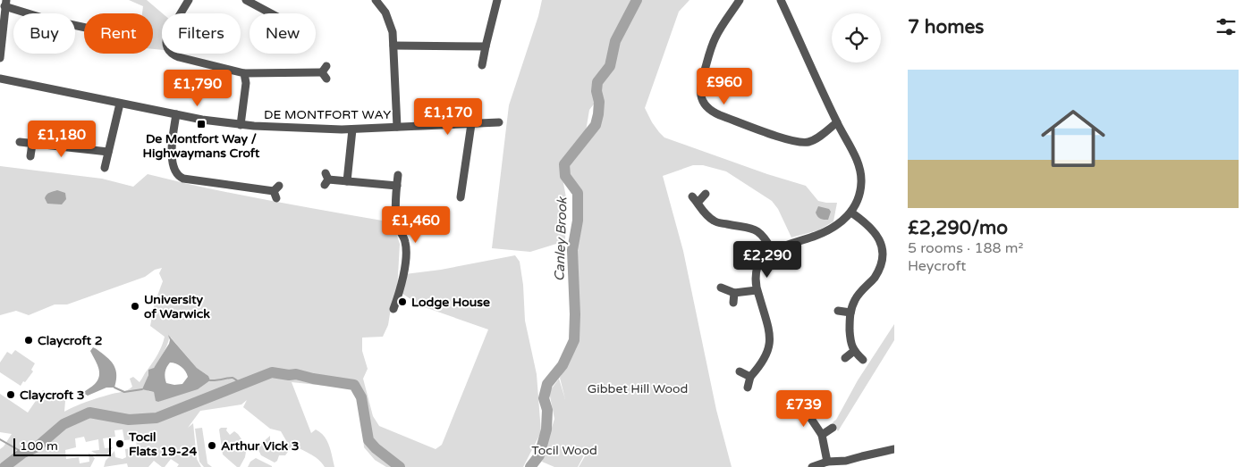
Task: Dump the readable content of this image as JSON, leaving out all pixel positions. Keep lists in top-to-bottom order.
{
  "streets": {
    "street": ["DE MONTFORT WAY"]
  },
  "water": ["Canley Brook"],
  "parks": ["Gibbet Hill Wood", "Tocil Wood"],
  "places": {
    "transit": ["De Montfort Way / Highwaymans Croft"],
    "other": [
      "Lodge House",
      "University of Warwick",
      "Claycroft 2",
      "Claycroft 3",
      "Tocil Flats 19-24",
      "Arthur Vick 3"
    ]
  },
  "scale_bar": "100 m",
  "page": {
    "heading": "7 homes",
    "chip": [
      "Buy",
      "Rent",
      "Filters",
      "New"
    ],
    "list": [
      {
        "name": "£2,290/mo",
        "note": "5 rooms · 188 m² · Heycroft"
      }
    ],
    "price": [
      "£960",
      "£1,790",
      "£1,170",
      "£1,180",
      "£1,460",
      "£2,290",
      "£739"
    ],
    "scale": "100 m"
  }
}
